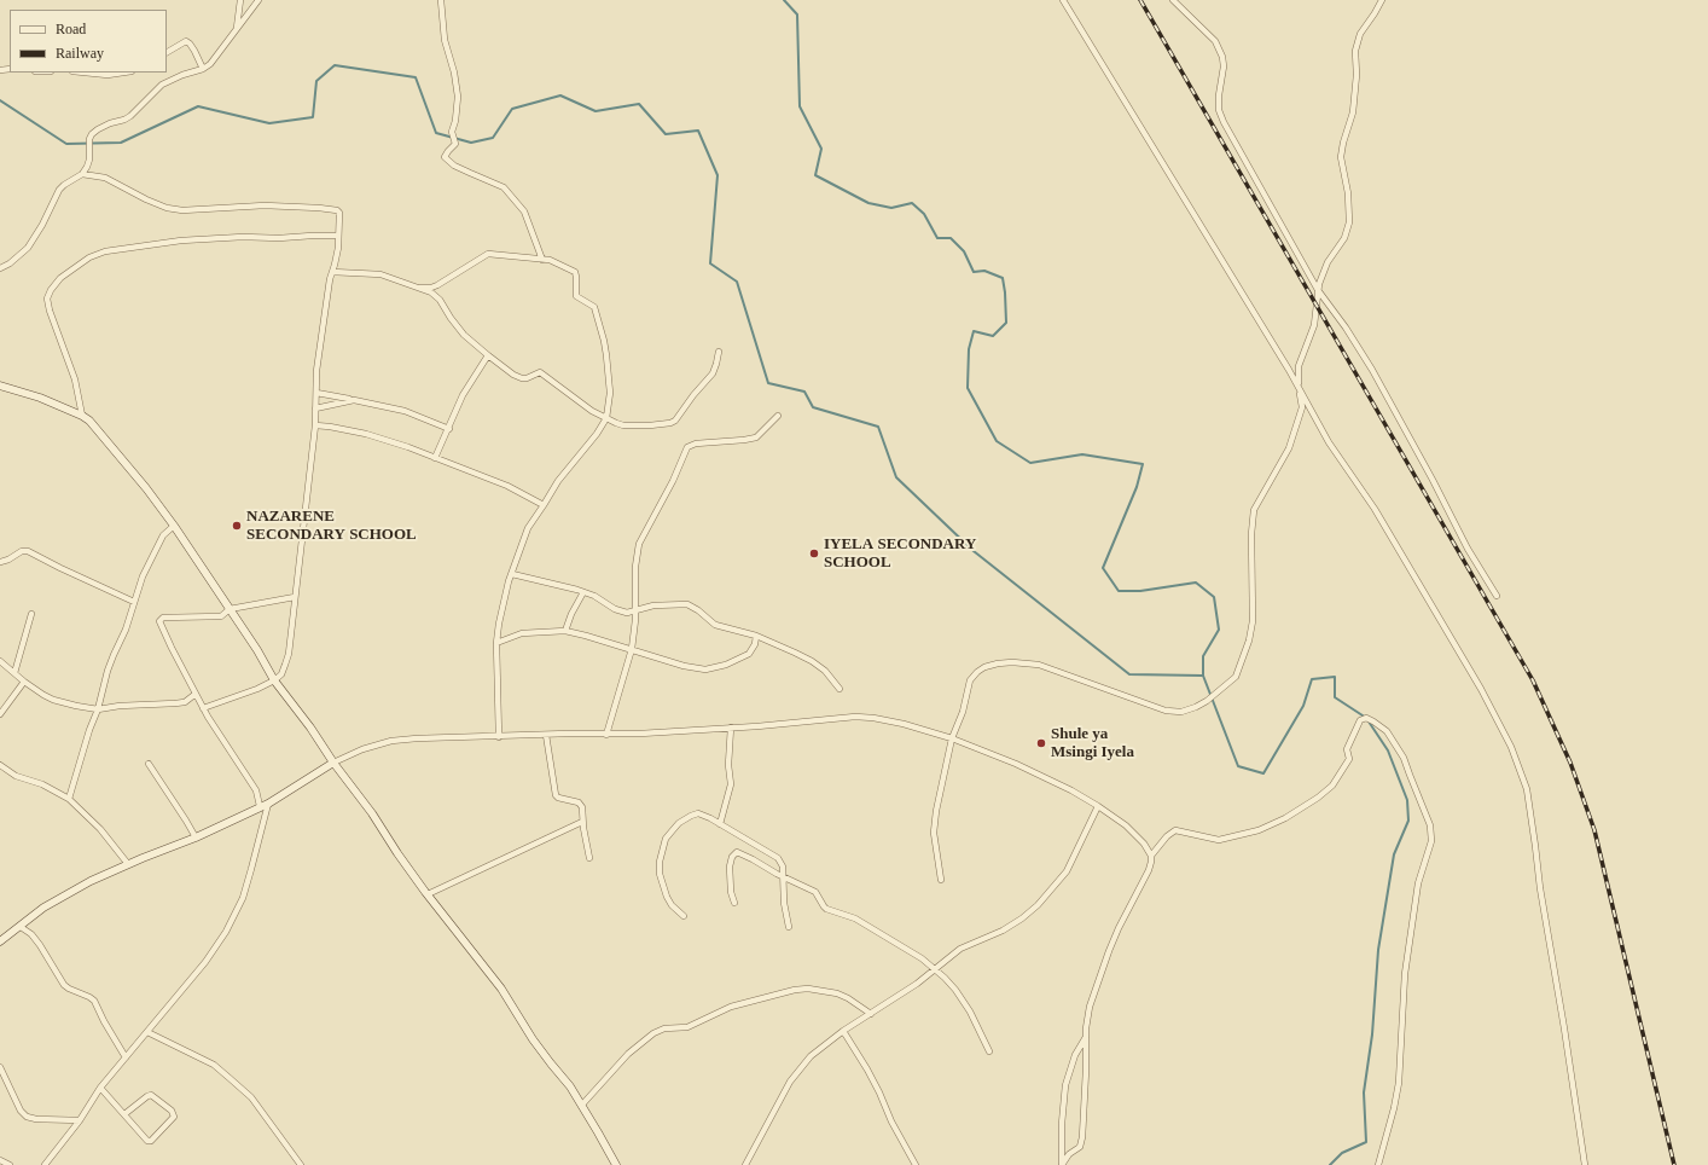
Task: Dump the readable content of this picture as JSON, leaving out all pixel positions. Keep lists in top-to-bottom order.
{
  "places": ["NAZARENE SECONDARY SCHOOL", "IYELA SECONDARY SCHOOL", "Shule ya Msingi Iyela"],
  "legend": ["Road", "Railway"]
}
